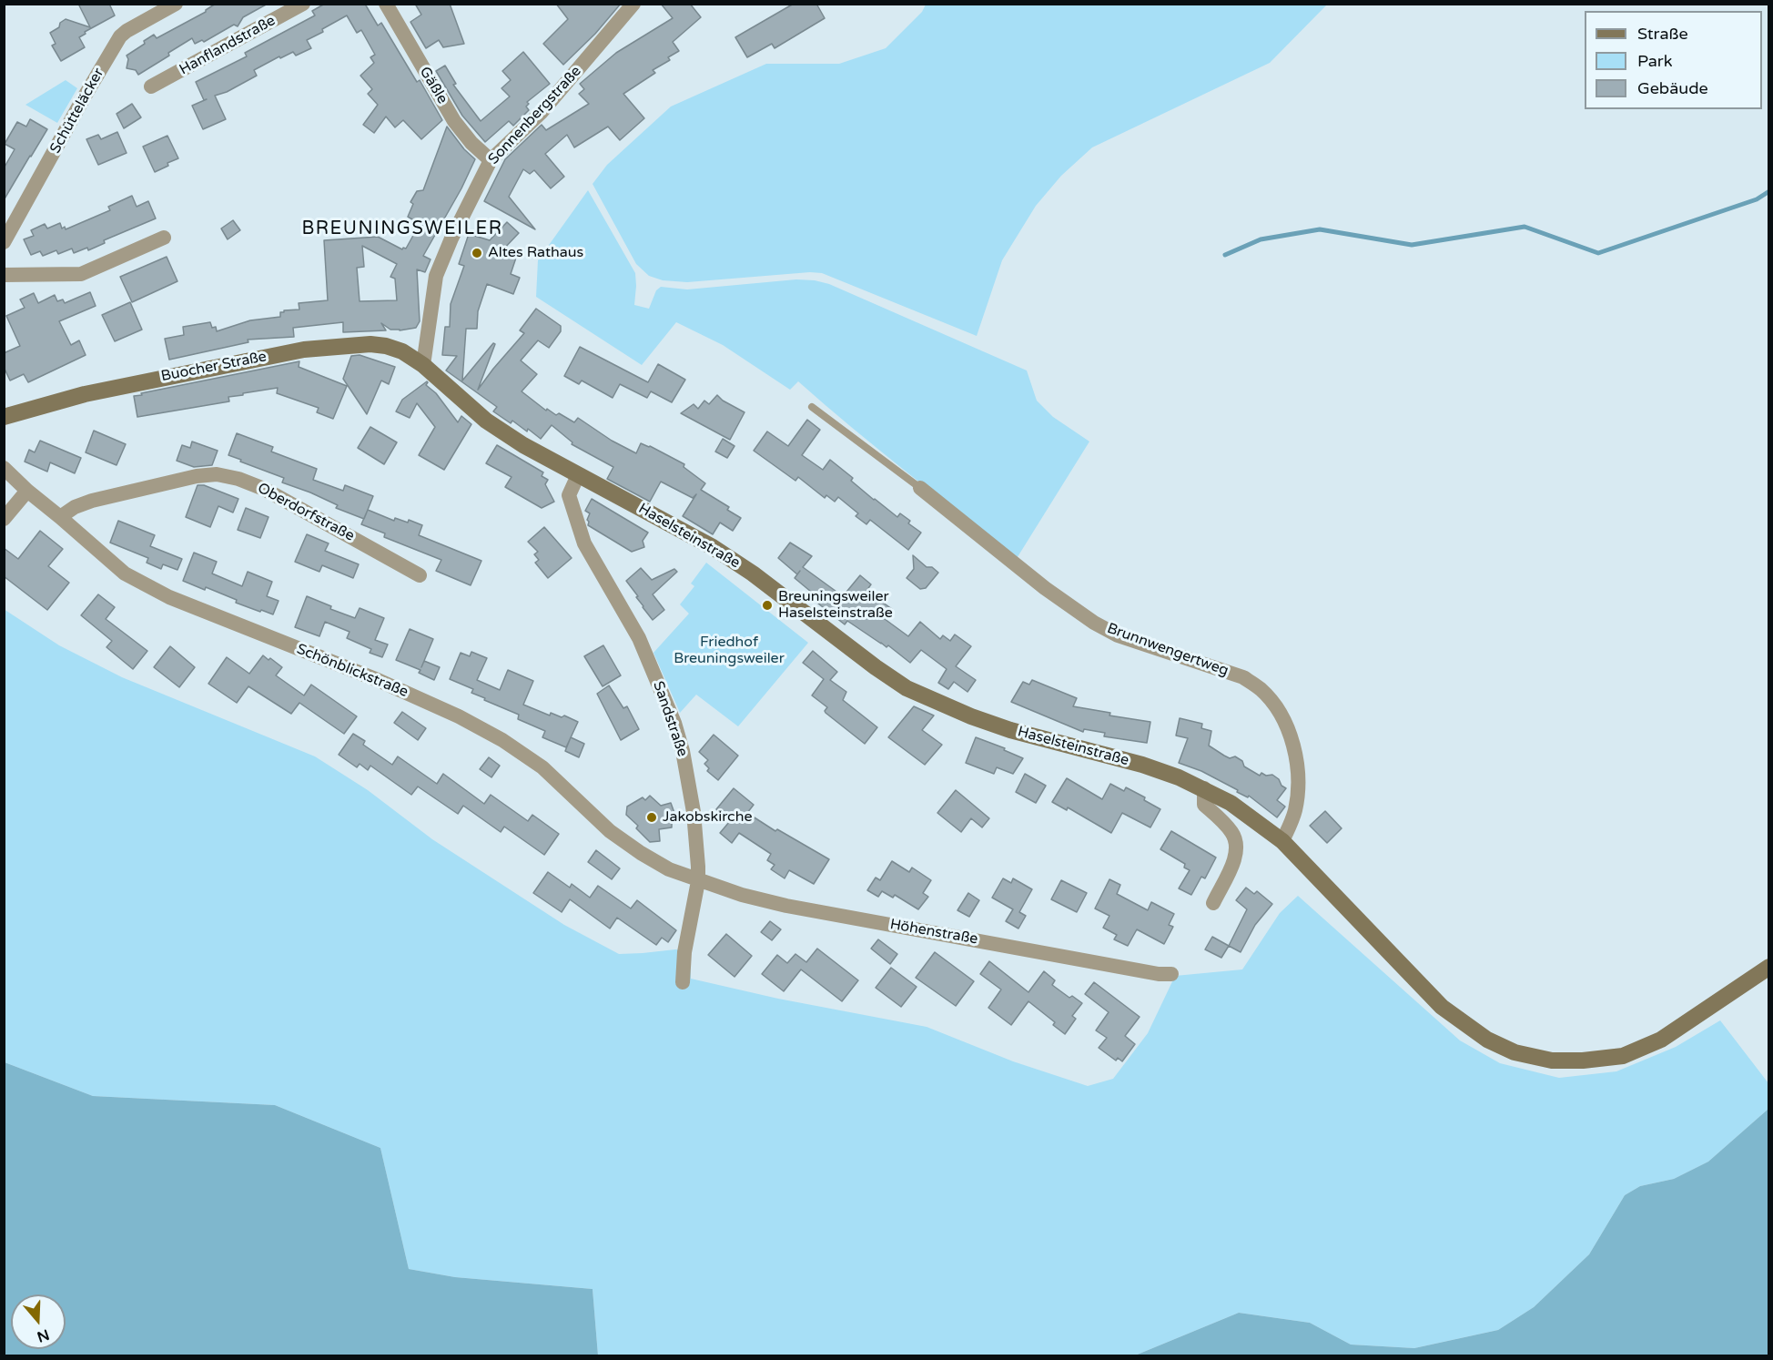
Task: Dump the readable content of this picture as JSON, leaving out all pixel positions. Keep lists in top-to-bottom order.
{
  "streets": {
    "street": [
      "Hanflandstraße",
      "Gäßle",
      "Schütteläcker",
      "Sonnenbergstraße",
      "Buocher Straße",
      "Oberdorfstraße",
      "Haselsteinstraße",
      "Brunnwengertweg",
      "Schönblickstraße",
      "Sandstraße",
      "Höhenstraße"
    ]
  },
  "crossings": [
    ["Gäßle", "Sonnenbergstraße"],
    ["Sonnenbergstraße", "Buocher Straße"],
    ["Sonnenbergstraße", "Haselsteinstraße"],
    ["Buocher Straße", "Haselsteinstraße"],
    ["Oberdorfstraße", "Schönblickstraße"],
    ["Haselsteinstraße", "Brunnwengertweg"],
    ["Haselsteinstraße", "Sandstraße"],
    ["Schönblickstraße", "Sandstraße"],
    ["Schönblickstraße", "Höhenstraße"],
    ["Sandstraße", "Höhenstraße"]
  ],
  "districts": ["BREUNINGSWEILER"],
  "parks": ["Friedhof Breuningsweiler"],
  "places": ["Altes Rathaus", "Breuningsweiler Haselsteinstraße", "Jakobskirche"],
  "legend": ["Straße", "Park", "Gebäude"],
  "north": "bottom"
}
